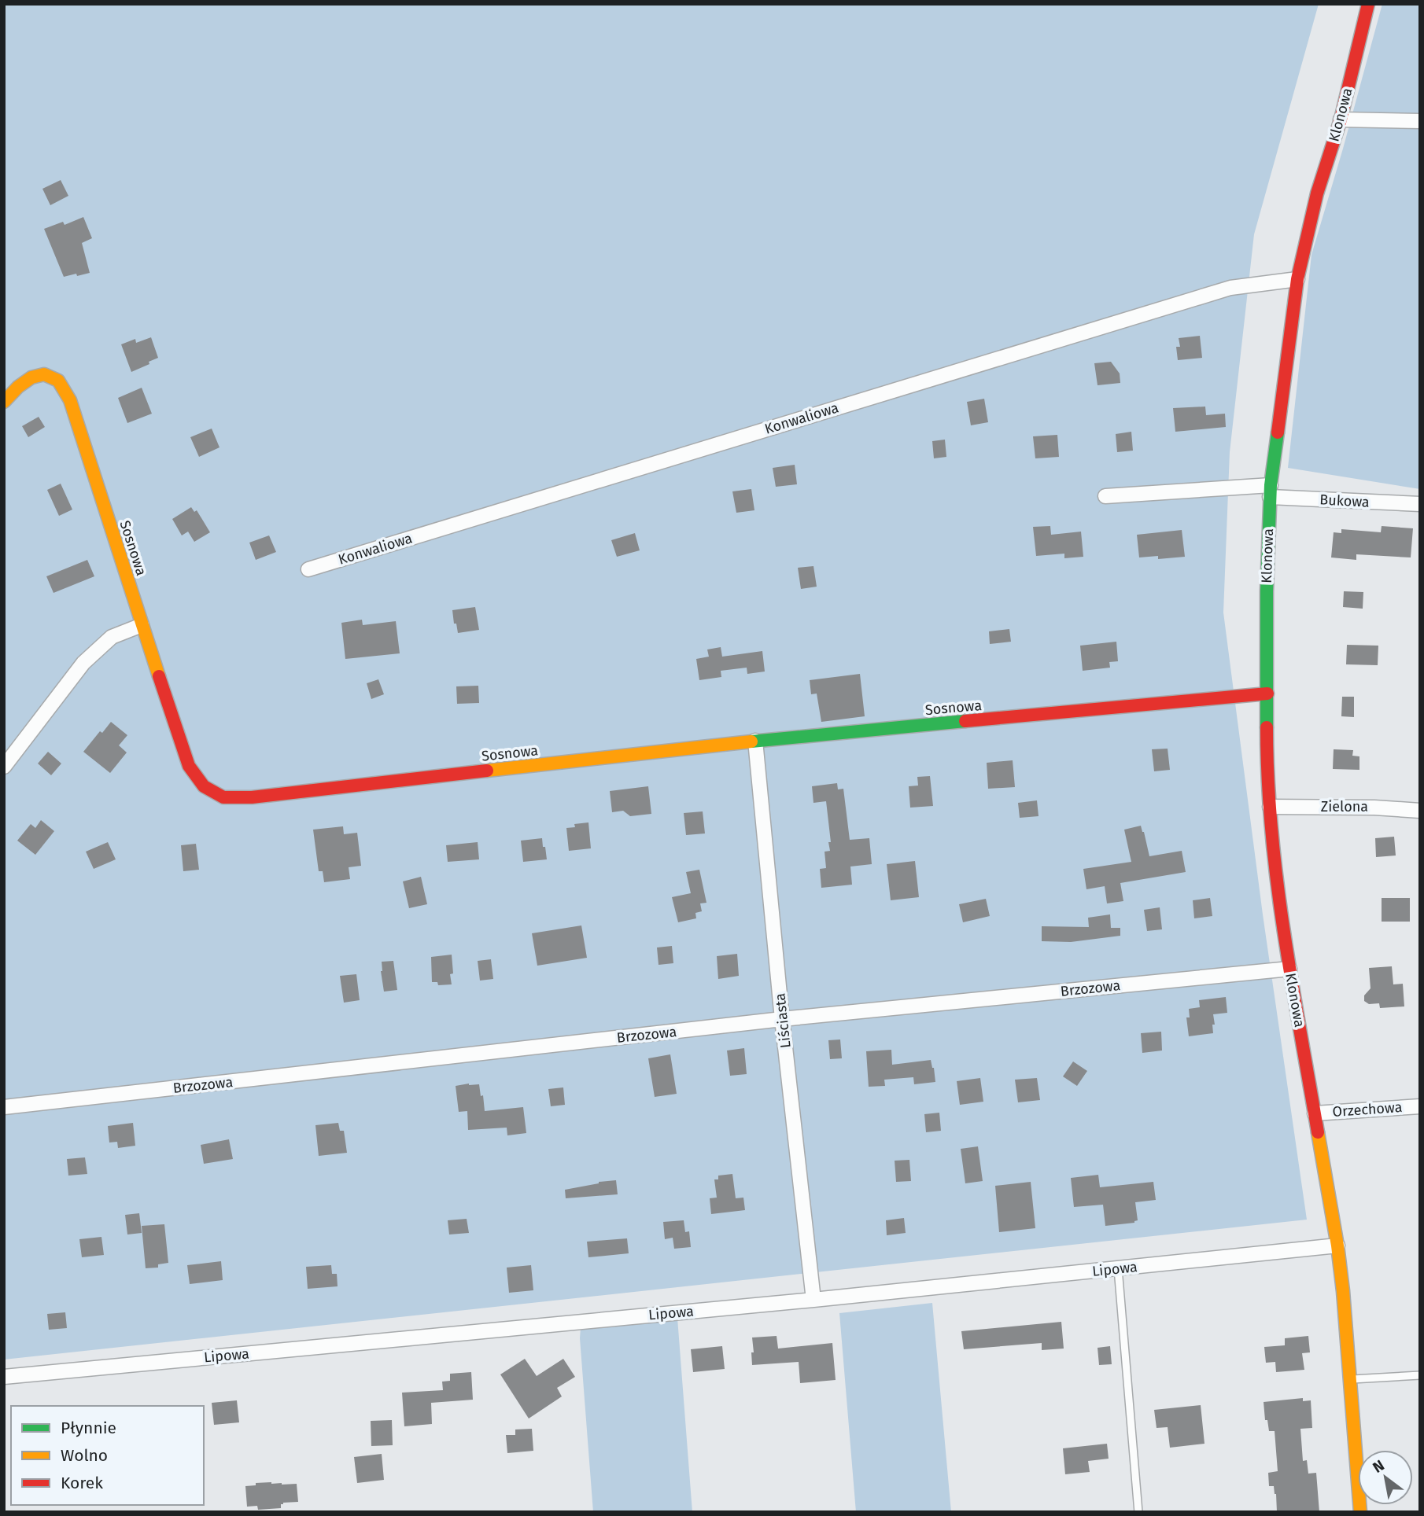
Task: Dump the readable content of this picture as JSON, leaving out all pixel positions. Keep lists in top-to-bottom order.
{
  "streets": {
    "street": [
      "Klonowa",
      "Konwaliowa",
      "Bukowa",
      "Sosnowa",
      "Zielona",
      "Brzozowa",
      "Liściasta",
      "Orzechowa",
      "Lipowa"
    ]
  },
  "crossings": [
    ["Klonowa", "Konwaliowa"],
    ["Klonowa", "Bukowa"],
    ["Klonowa", "Sosnowa"],
    ["Klonowa", "Zielona"],
    ["Klonowa", "Brzozowa"],
    ["Klonowa", "Orzechowa"],
    ["Klonowa", "Lipowa"],
    ["Sosnowa", "Liściasta"],
    ["Brzozowa", "Liściasta"],
    ["Liściasta", "Lipowa"]
  ],
  "legend": ["Płynnie", "Wolno", "Korek"],
  "north": "top left"
}
